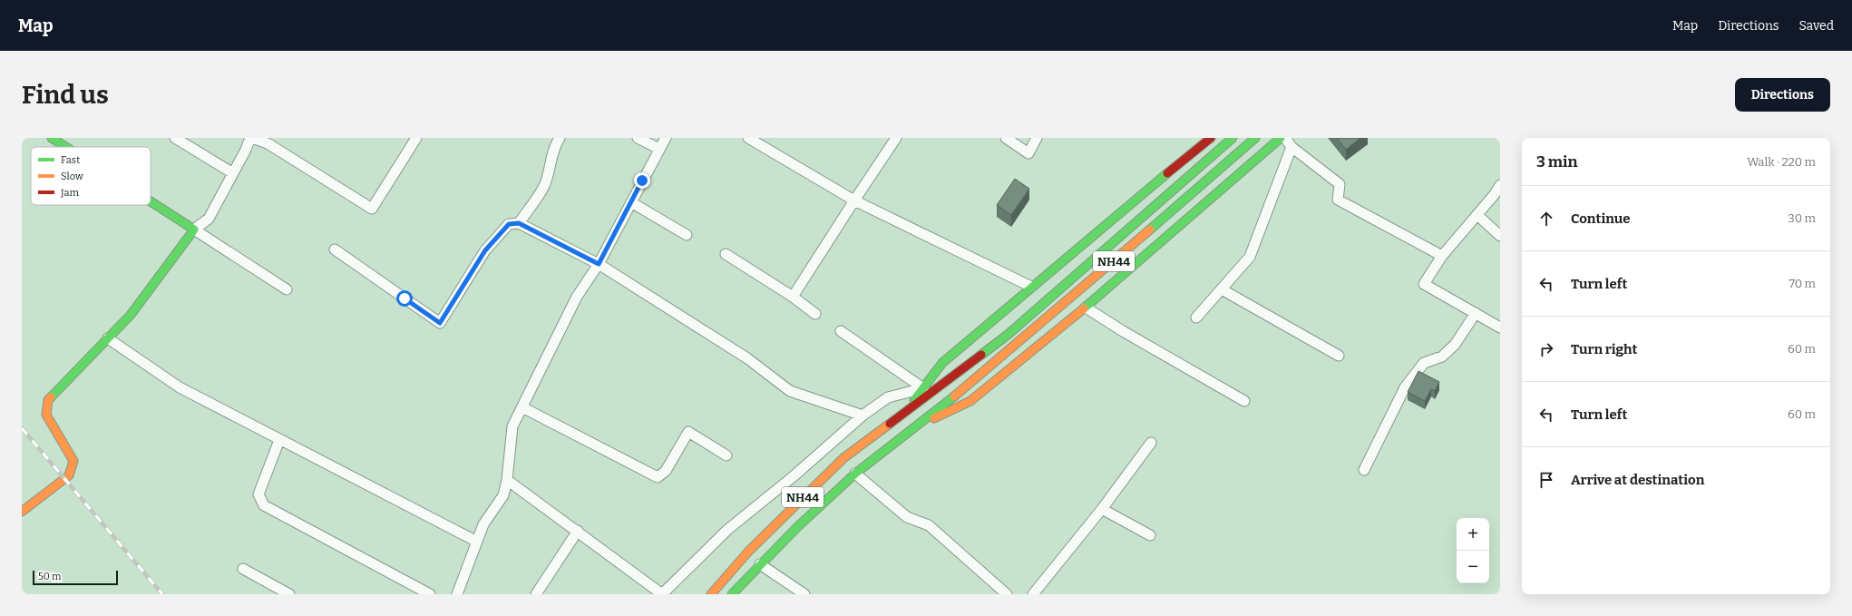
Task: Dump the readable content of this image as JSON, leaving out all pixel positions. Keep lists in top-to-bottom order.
{
  "streets": {
    "main road": ["NH44"]
  },
  "legend": ["Fast", "Slow", "Jam"],
  "scale_bar": "50 m",
  "page": {
    "header": "Map",
    "nav": ["Map", "Directions", "Saved"],
    "buttons": "Directions",
    "title": "Find us",
    "heading": ["3 min", "Walk · 220 m"],
    "list": [
      ["Continue", "30 m"],
      ["Turn left", "70 m"],
      ["Turn right", "60 m"],
      ["Turn left", "60 m"],
      "Arrive at destination"
    ],
    "map_buttons": ["+", "−"],
    "scale": "50 m"
  }
}
